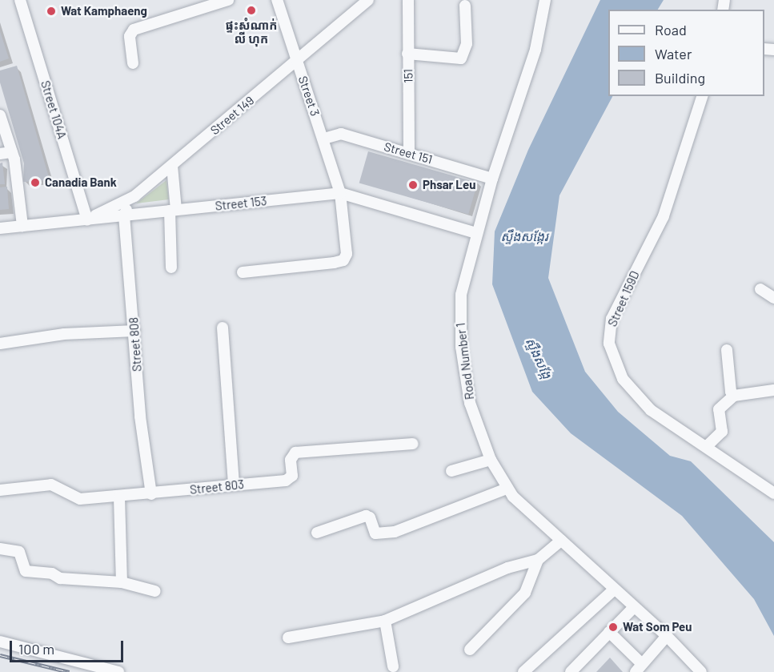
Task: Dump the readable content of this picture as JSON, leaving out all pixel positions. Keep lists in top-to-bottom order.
{
  "streets": {
    "street": [
      "151",
      "Street 3",
      "Street 104A",
      "Street 149",
      "Street 151",
      "Street 153",
      "Street 159D",
      "Street 808",
      "Road Number 1",
      "Street 803"
    ]
  },
  "crossings": [
    ["151", "Street 151"],
    ["Street 3", "Street 149"],
    ["Street 3", "Street 151"],
    ["Street 3", "Street 153"],
    ["Street 104A", "Street 149"],
    ["Street 104A", "Street 153"],
    ["Street 149", "Street 153"],
    ["Street 151", "Road Number 1"],
    ["Street 153", "Street 808"],
    ["Street 153", "Road Number 1"],
    ["Street 808", "Street 803"]
  ],
  "water": ["ស្ទឹងសង្កែរ", "ស្ទឹងសង្កែ"],
  "places": [
    "ផ្ទះសំណាក់ លី ហុក",
    "Wat Kamphaeng",
    "Canadia Bank",
    "Phsar Leu",
    "Wat Som Peu"
  ],
  "legend": ["Road", "Water", "Building"],
  "scale_bar": "100 m"
}
